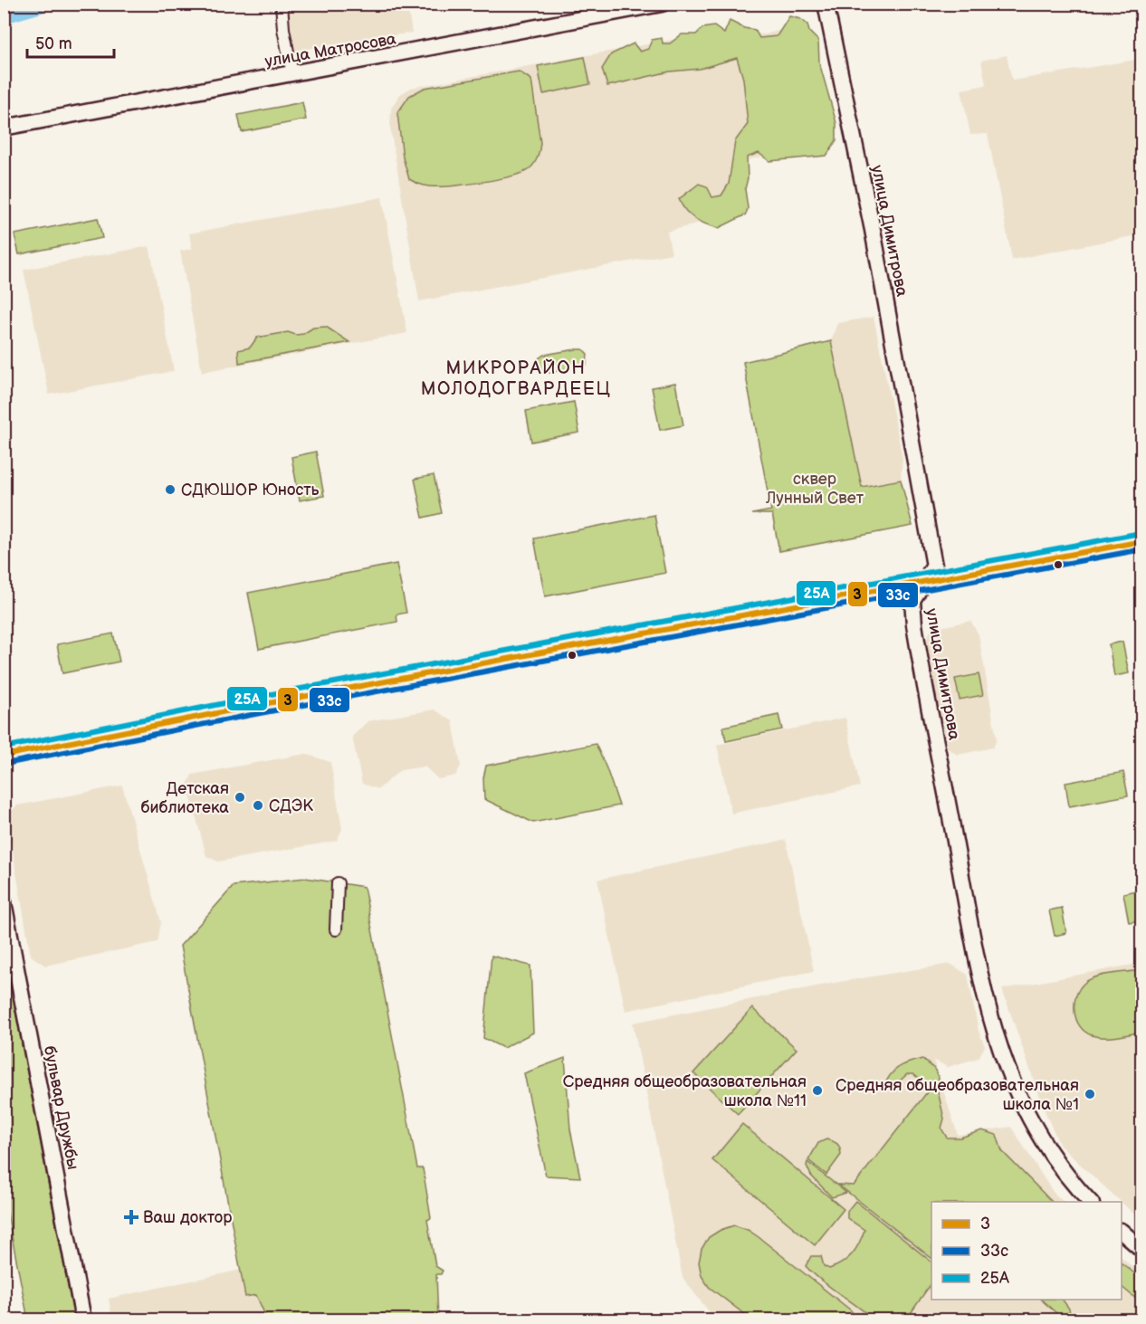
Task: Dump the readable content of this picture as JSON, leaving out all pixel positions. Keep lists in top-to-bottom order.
{
  "streets": {
    "main road": ["улица Матросова", "улица Димитрова", "бульвар Дружбы"]
  },
  "districts": ["МИКРОРАЙОН МОЛОДОГВАРДЕЕЦ"],
  "parks": ["сквер Лунный Свет"],
  "places": {
    "other": [
      "СДЮШОР Юность",
      "Детская библиотека",
      "СДЭК",
      "Cредняя общеобразовательная школа №11",
      "Средняя общеобразовательная школа №1"
    ],
    "health": ["Ваш доктор"]
  },
  "lines": ["transit line 25А", "transit line 3", "transit line 33с"],
  "legend": ["3", "33с", "25А"],
  "scale_bar": "50 m"
}
